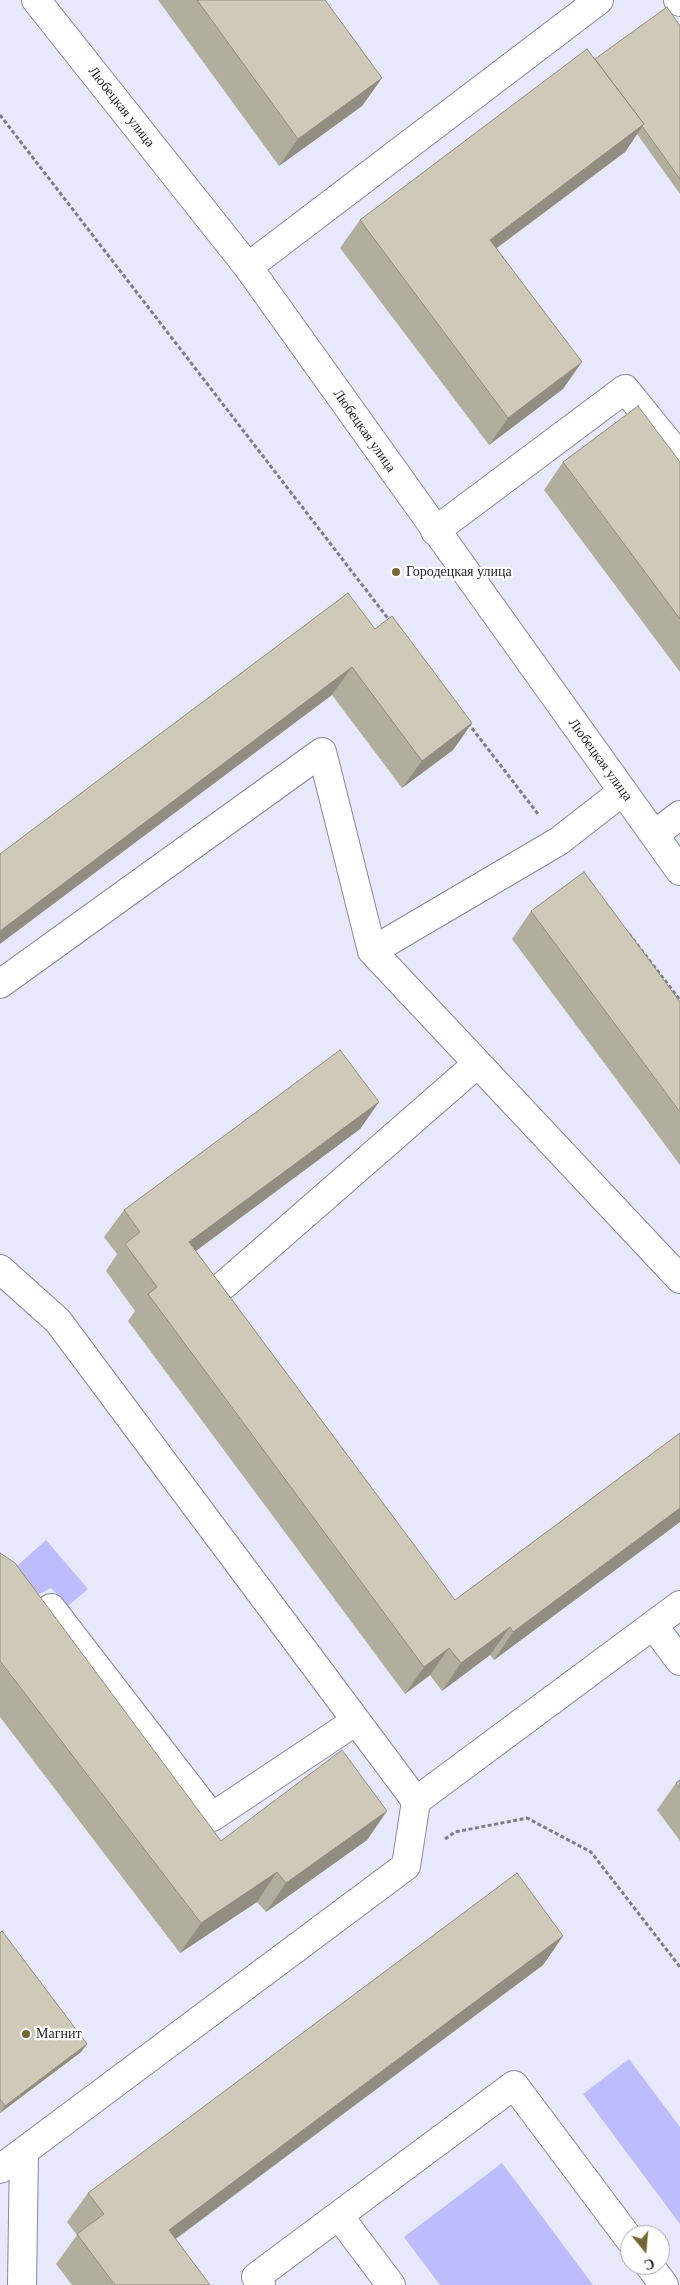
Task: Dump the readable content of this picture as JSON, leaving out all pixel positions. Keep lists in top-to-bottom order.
{
  "streets": {
    "street": ["Любецкая улица"]
  },
  "places": ["Городецкая улица", "Магнит"],
  "north": "bottom"
}
